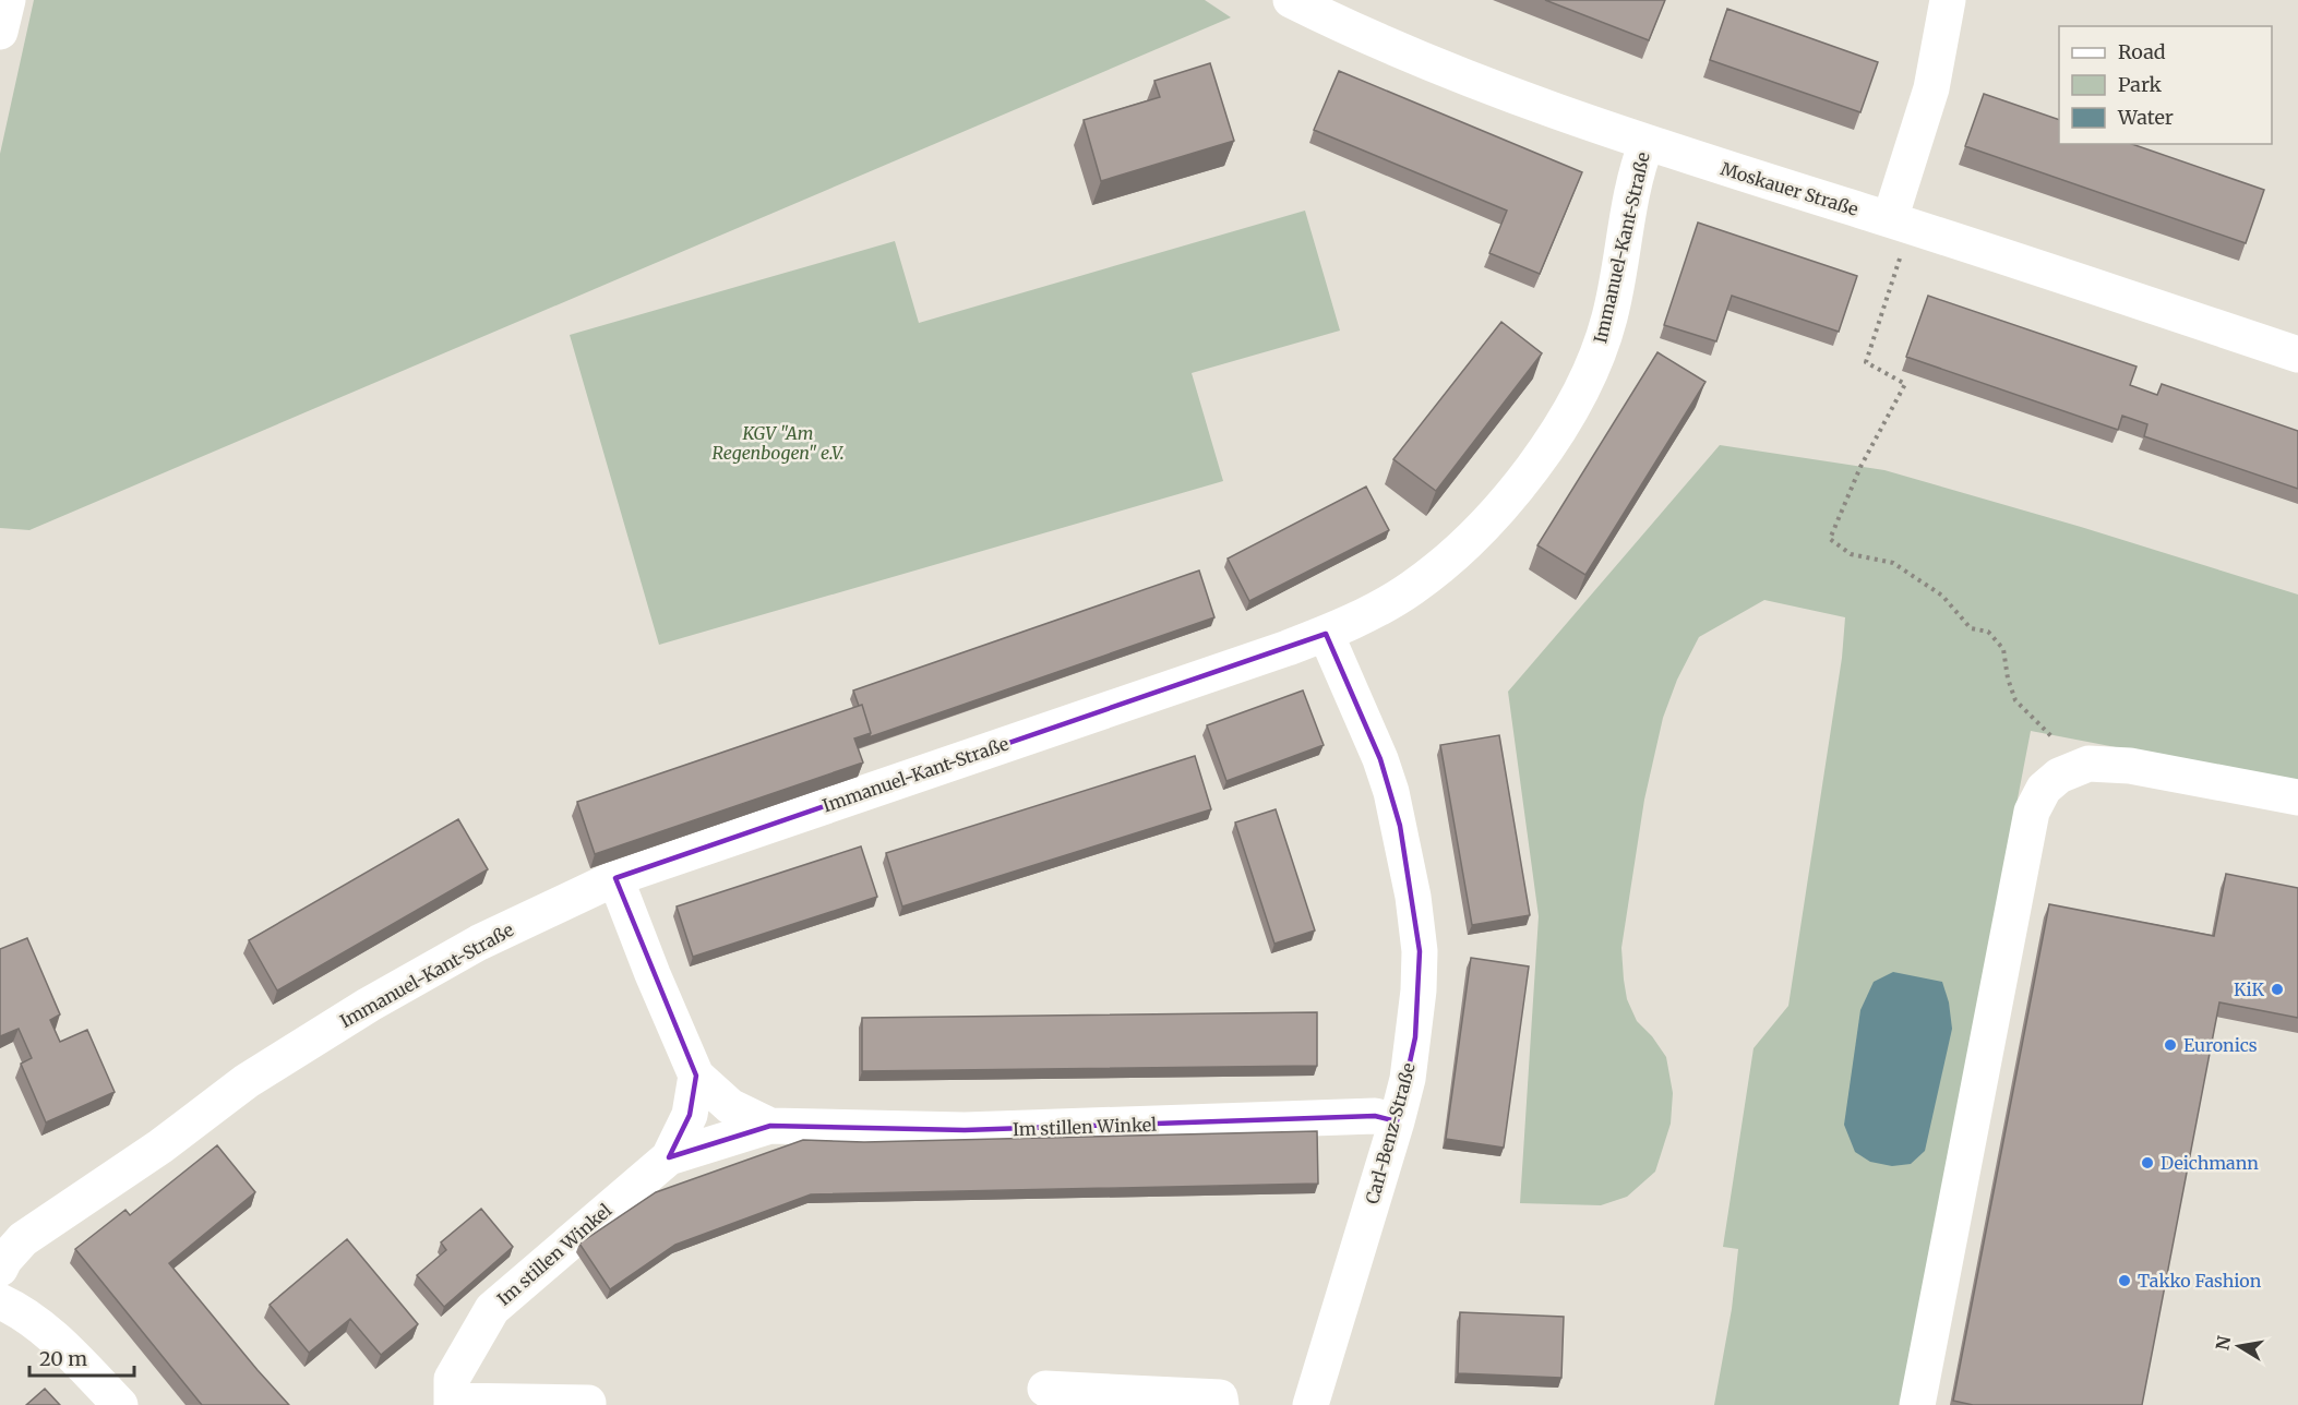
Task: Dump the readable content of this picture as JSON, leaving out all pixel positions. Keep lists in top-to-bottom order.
{
  "streets": {
    "street": [
      "Moskauer Straße",
      "Immanuel-Kant-Straße",
      "Im stillen Winkel",
      "Carl-Benz-Straße"
    ]
  },
  "crossings": [
    ["Moskauer Straße", "Immanuel-Kant-Straße"],
    ["Immanuel-Kant-Straße", "Im stillen Winkel"],
    ["Immanuel-Kant-Straße", "Carl-Benz-Straße"],
    ["Im stillen Winkel", "Carl-Benz-Straße"]
  ],
  "parks": ["KGV \"Am Regenbogen\" e.V."],
  "places": [
    "KiK",
    "Euronics",
    "Deichmann",
    "Takko Fashion"
  ],
  "legend": ["Road", "Park", "Water"],
  "scale_bar": "20 m",
  "north": "left"
}
